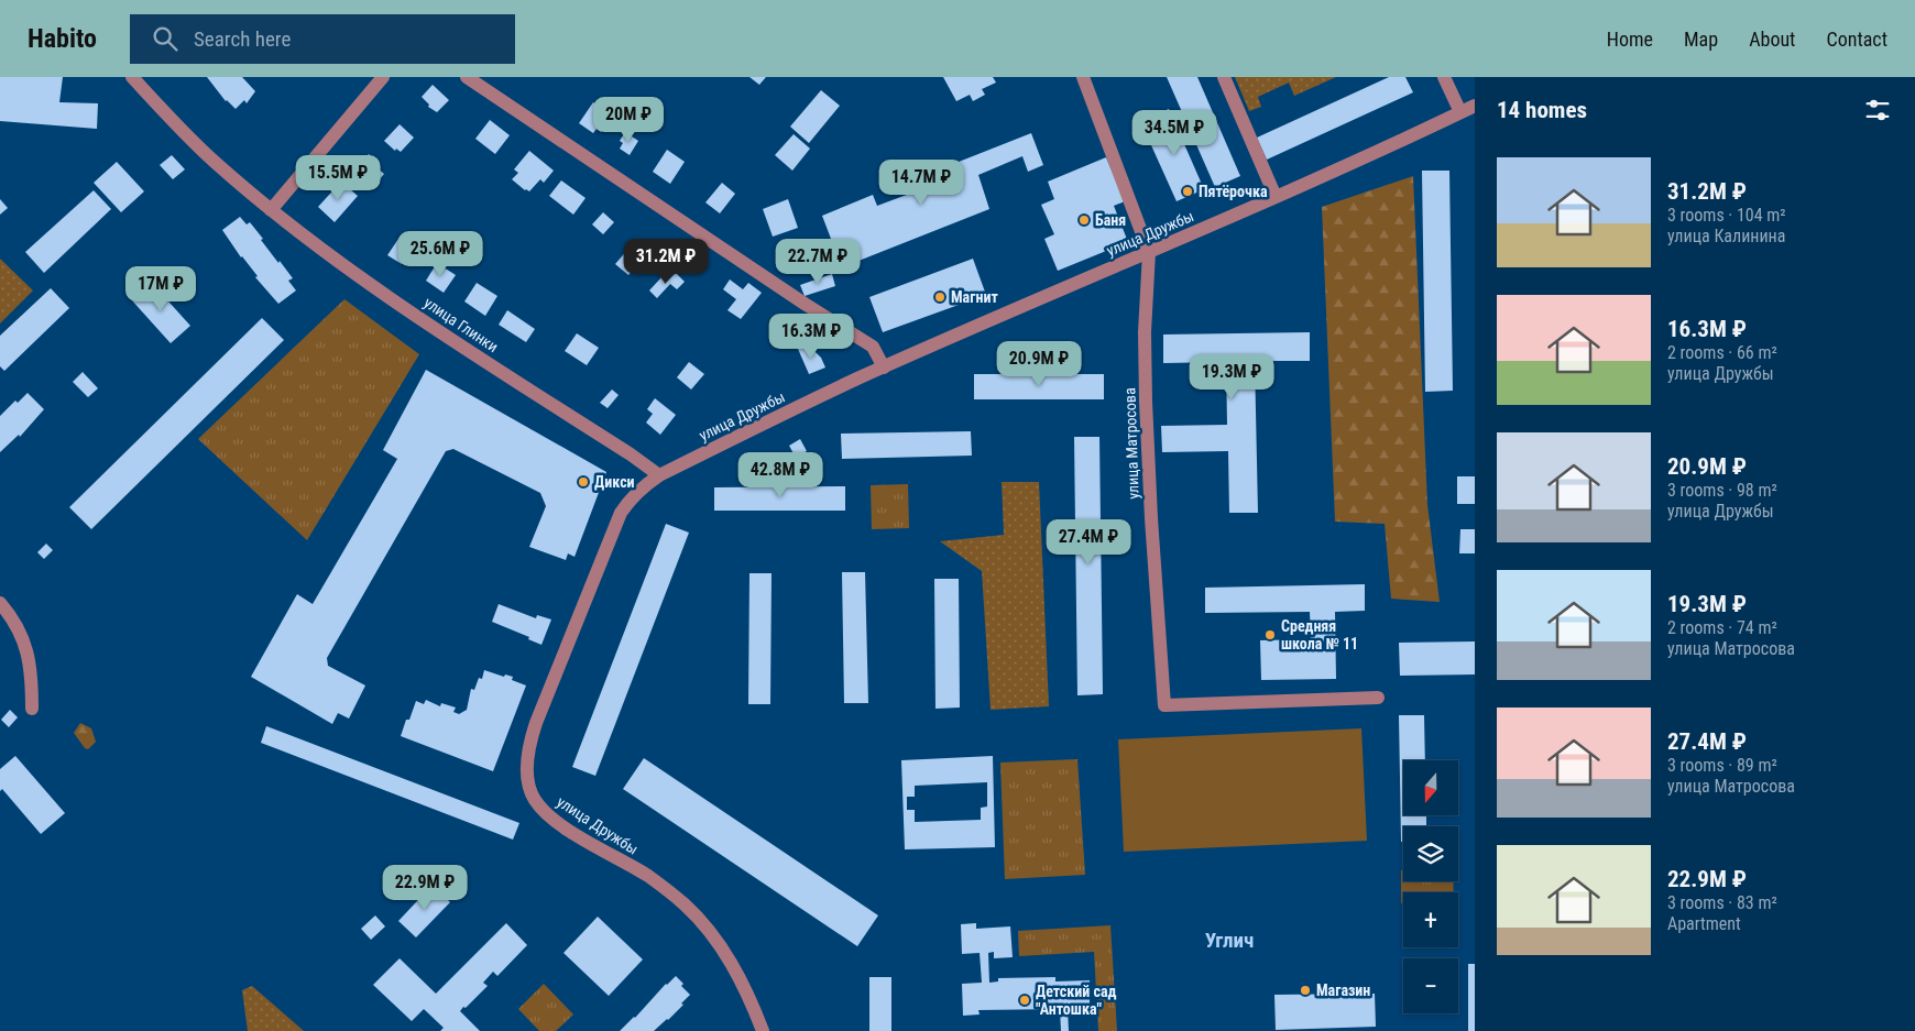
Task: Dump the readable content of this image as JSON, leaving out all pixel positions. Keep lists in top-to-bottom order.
{
  "streets": {
    "street": ["улица Дружбы", "улица Глинки", "улица Матросова"]
  },
  "crossings": [
    ["улица Дружбы", "улица Глинки"],
    ["улица Дружбы", "улица Матросова"]
  ],
  "districts": ["Углич"],
  "places": [
    "Пятёрочка",
    "Баня",
    "Магнит",
    "Дикси",
    "Средняя школа № 11",
    "Магазин",
    "Детский сад \"Антошка\""
  ],
  "north": "bottom",
  "page": {
    "header": "Habito",
    "search": "Search here",
    "nav": [
      "Home",
      "Map",
      "About",
      "Contact"
    ],
    "heading": "14 homes",
    "price": [
      "20M ₽",
      "34.5M ₽",
      "15.5M ₽",
      "14.7M ₽",
      "25.6M ₽",
      "31.2M ₽",
      "22.7M ₽",
      "17M ₽",
      "16.3M ₽",
      "20.9M ₽",
      "19.3M ₽",
      "42.8M ₽",
      "27.4M ₽",
      "22.9M ₽"
    ],
    "list": [
      {
        "name": "31.2M ₽",
        "note": "3 rooms · 104 m² · улица Калинина"
      },
      {
        "name": "16.3M ₽",
        "note": "2 rooms · 66 m² · улица Дружбы"
      },
      {
        "name": "20.9M ₽",
        "note": "3 rooms · 98 m² · улица Дружбы"
      },
      {
        "name": "19.3M ₽",
        "note": "2 rooms · 74 m² · улица Матросова"
      },
      {
        "name": "27.4M ₽",
        "note": "3 rooms · 89 m² · улица Матросова"
      },
      {
        "name": "22.9M ₽",
        "note": "3 rooms · 83 m² · Apartment"
      }
    ],
    "map_buttons": ["+", "−"]
  }
}
